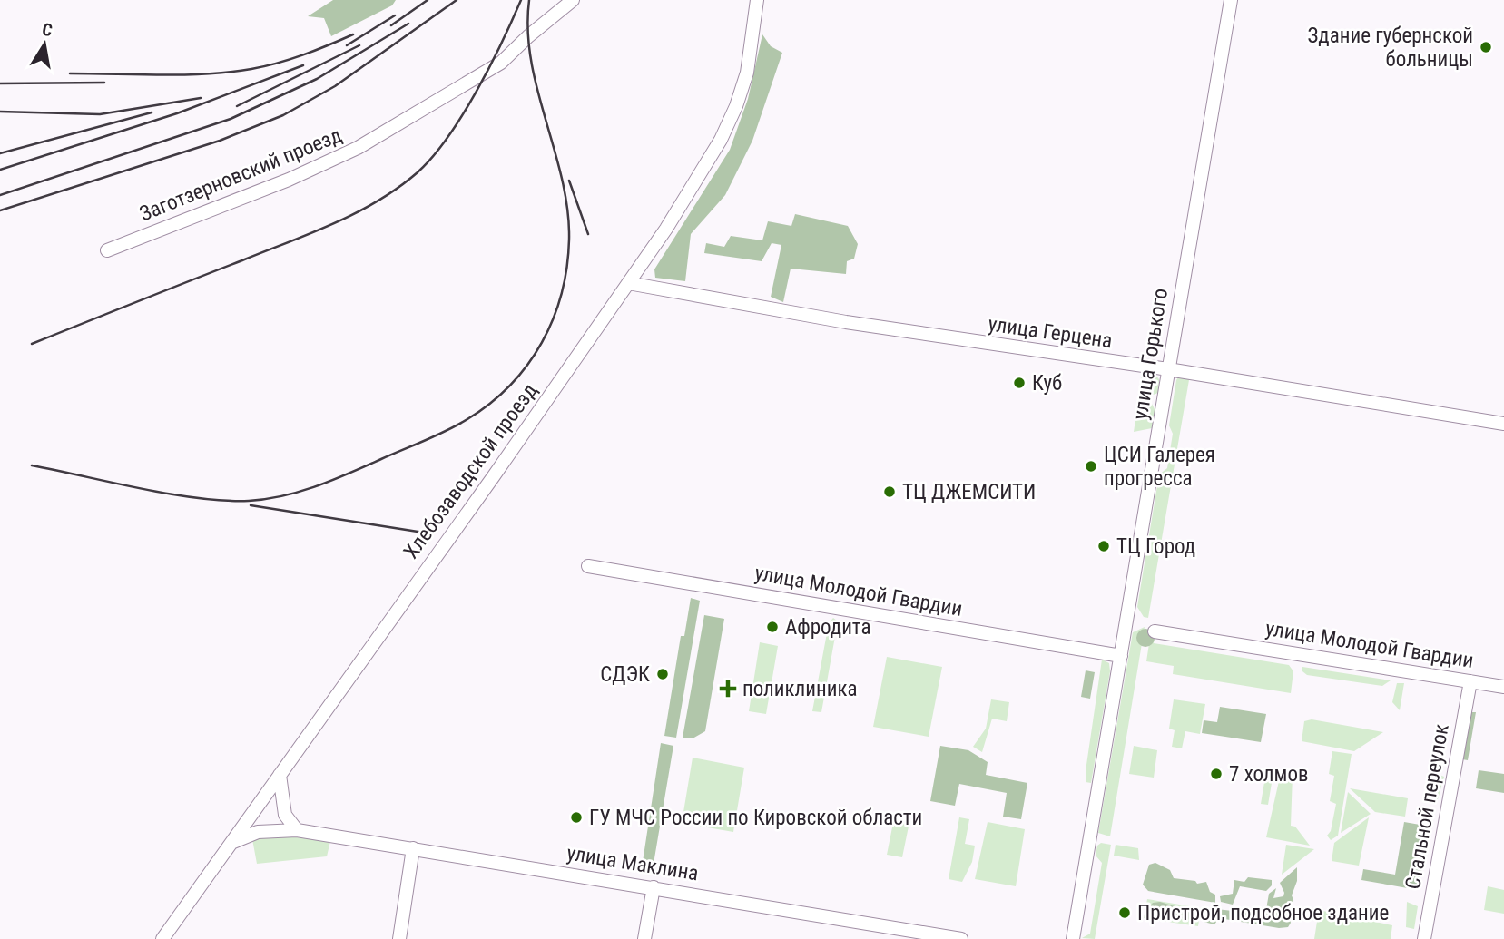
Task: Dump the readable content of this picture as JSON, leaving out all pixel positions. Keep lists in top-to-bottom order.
{
  "streets": {
    "street": [
      "Заготзерновский проезд",
      "улица Герцена",
      "улица Горького",
      "Хлебозаводской проезд",
      "улица Молодой Гвардии",
      "Стальной переулок",
      "улица Маклина"
    ]
  },
  "crossings": [
    ["улица Герцена", "улица Горького"],
    ["улица Герцена", "Хлебозаводской проезд"],
    ["улица Горького", "улица Молодой Гвардии"],
    ["Хлебозаводской проезд", "улица Маклина"],
    ["улица Молодой Гвардии", "Стальной переулок"]
  ],
  "places": {
    "other": [
      "Здание губернской больницы",
      "Куб",
      "ЦСИ Галерея прогресса",
      "ТЦ ДЖЕМСИТИ",
      "ТЦ Город",
      "Афродита",
      "СДЭК",
      "7 холмов",
      "ГУ МЧС России по Кировской области",
      "Пристрой, подсобное здание"
    ],
    "health": ["поликлиника"]
  },
  "north": "top"
}
